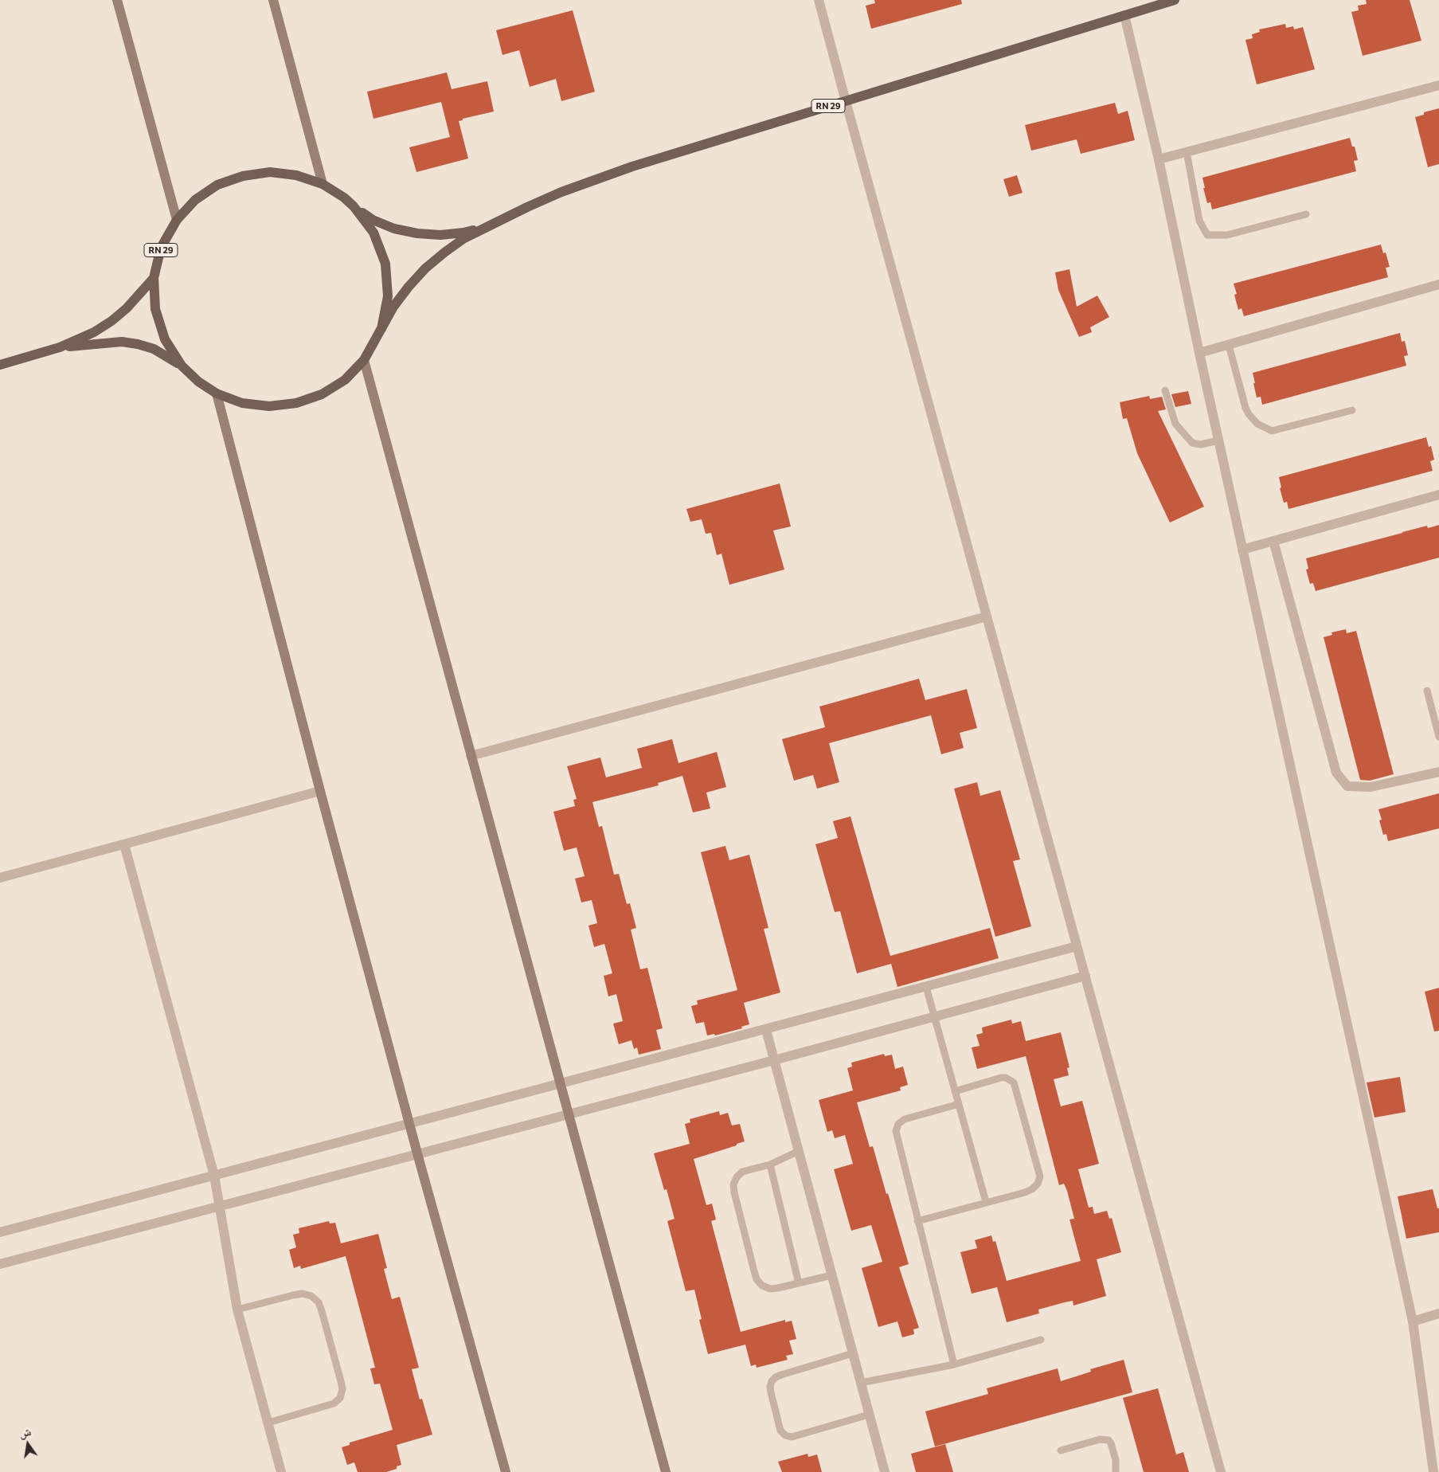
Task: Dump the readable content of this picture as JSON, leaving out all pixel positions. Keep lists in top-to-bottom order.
{
  "streets": {
    "main road": ["RN 29"]
  },
  "north": "top"
}
